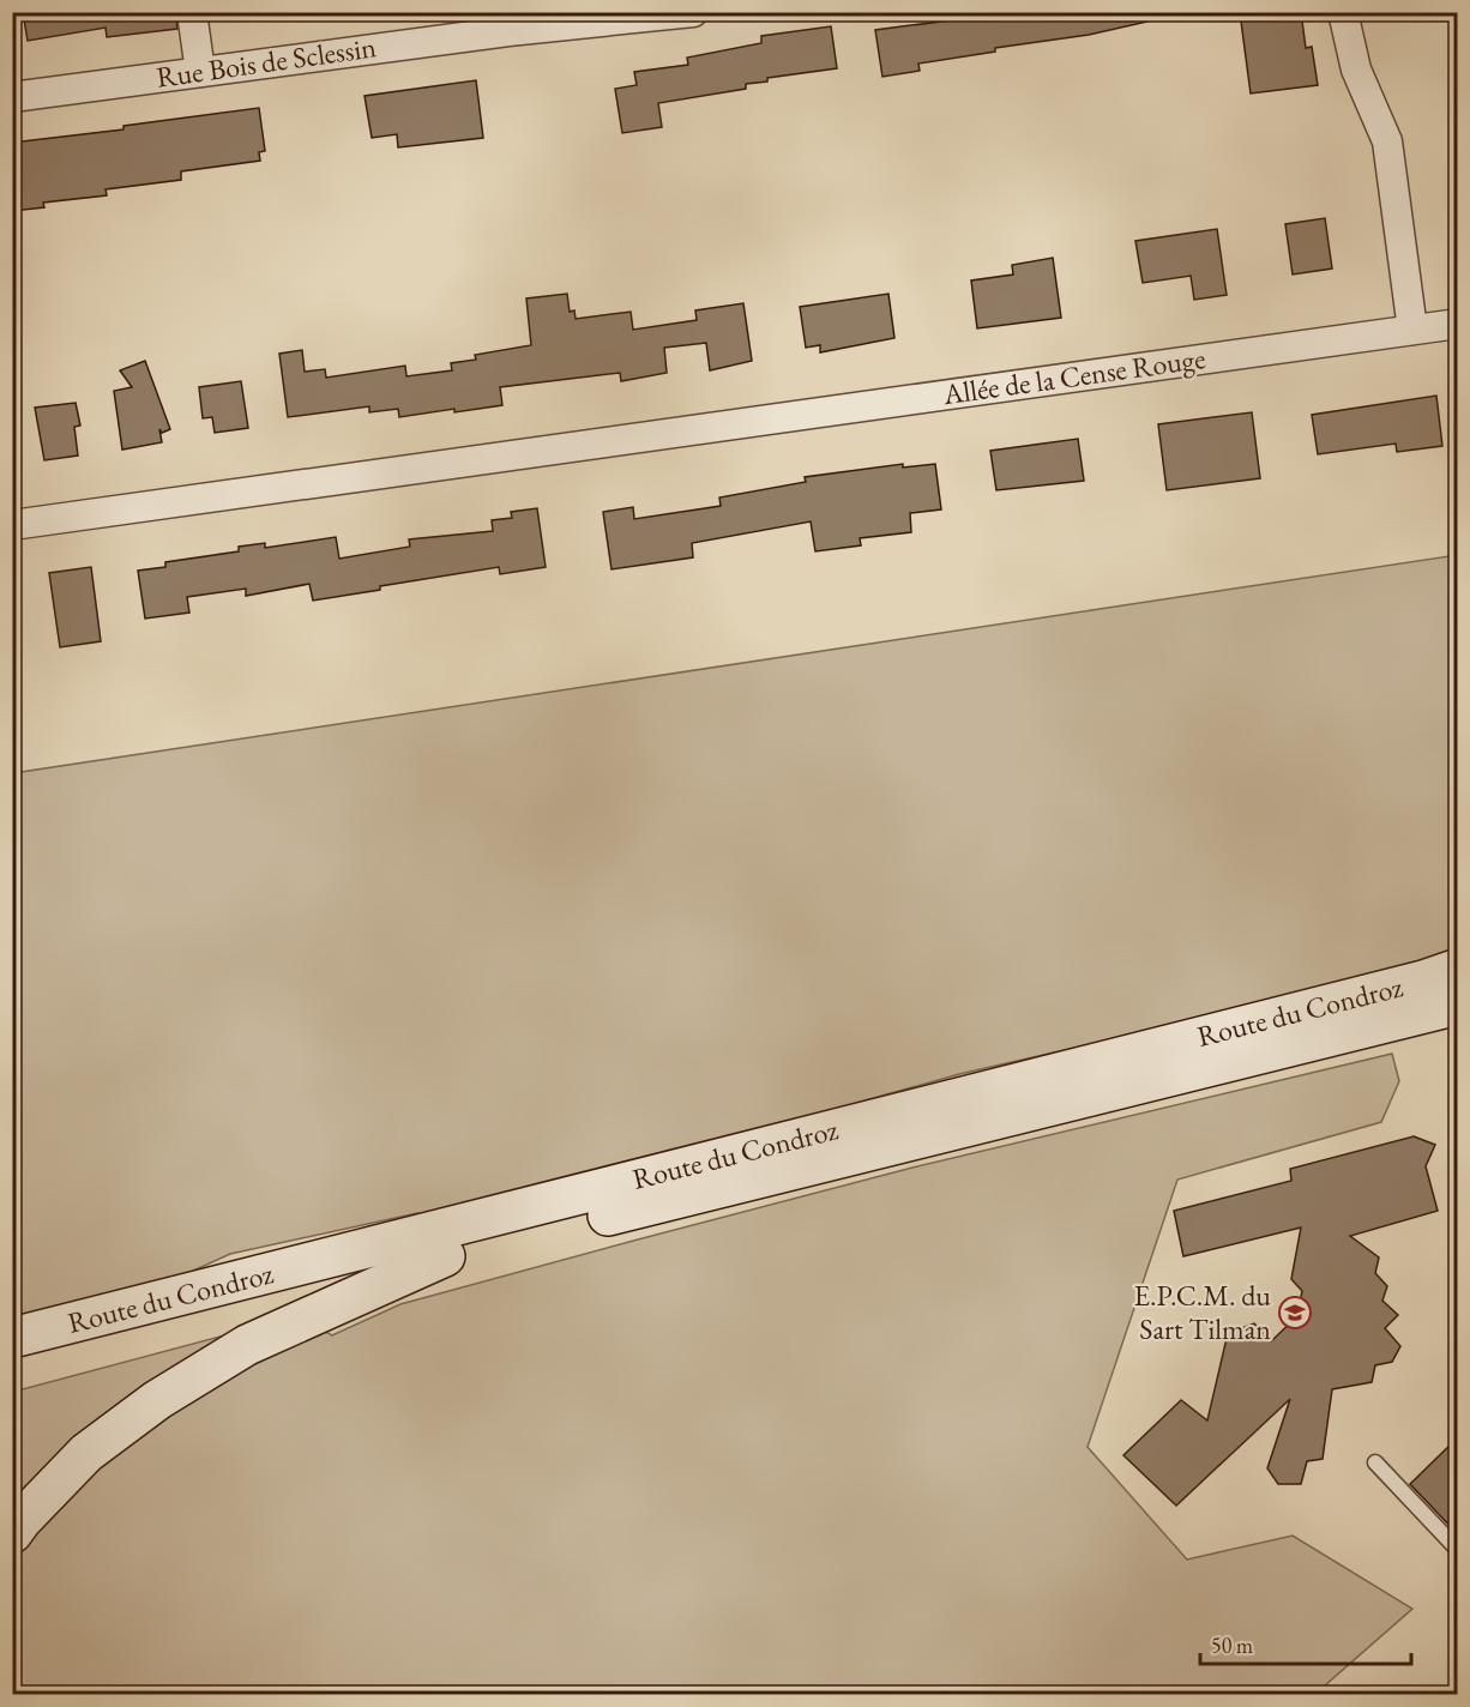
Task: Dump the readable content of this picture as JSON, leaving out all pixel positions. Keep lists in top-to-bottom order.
{
  "streets": {
    "main road": ["Route du Condroz"],
    "street": ["Rue Bois de Sclessin", "Allée de la Cense Rouge"]
  },
  "places": {
    "school or university": ["E.P.C.M. du Sart Tilman"]
  },
  "scale_bar": "50 m"
}
